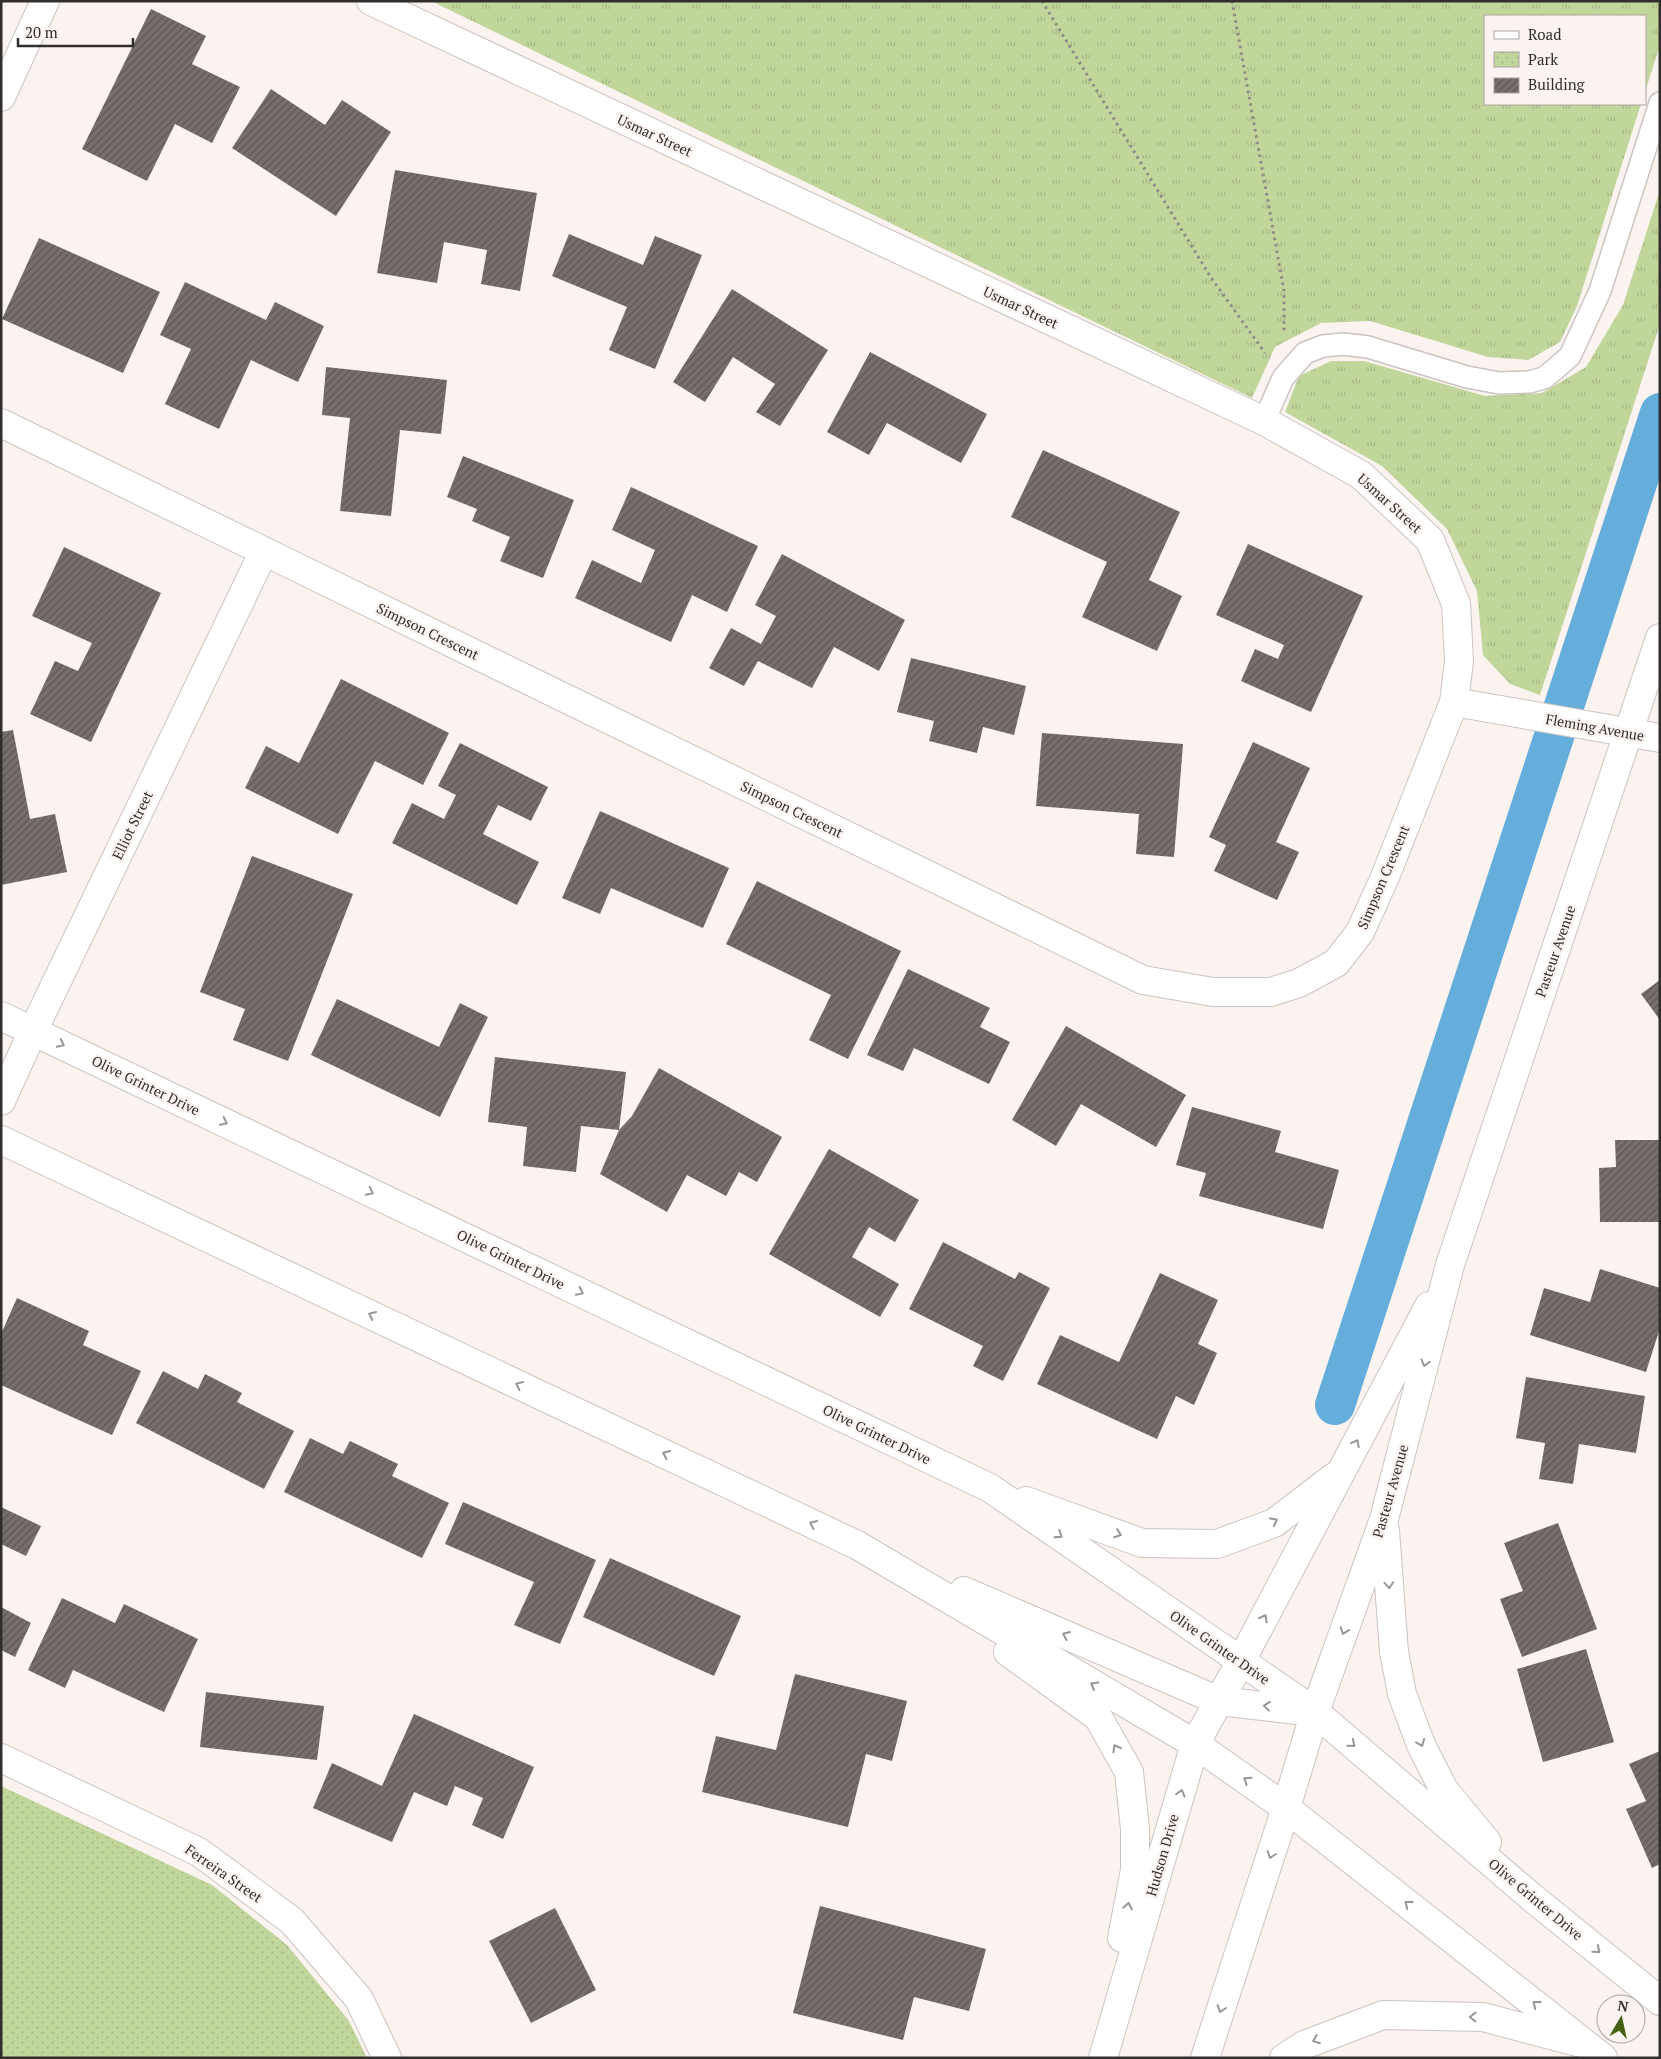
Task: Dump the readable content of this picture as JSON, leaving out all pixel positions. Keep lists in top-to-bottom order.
{
  "streets": {
    "street": [
      "Usmar Street",
      "Simpson Crescent",
      "Fleming Avenue",
      "Elliot Street",
      "Pasteur Avenue",
      "Olive Grinter Drive",
      "Hudson Drive",
      "Ferreira Street"
    ]
  },
  "crossings": [
    ["Usmar Street", "Simpson Crescent"],
    ["Usmar Street", "Fleming Avenue"],
    ["Simpson Crescent", "Fleming Avenue"],
    ["Simpson Crescent", "Elliot Street"],
    ["Fleming Avenue", "Pasteur Avenue"],
    ["Elliot Street", "Olive Grinter Drive"],
    ["Pasteur Avenue", "Olive Grinter Drive"],
    ["Pasteur Avenue", "Hudson Drive"],
    ["Olive Grinter Drive", "Hudson Drive"]
  ],
  "legend": ["Road", "Park", "Building"],
  "scale_bar": "20 m",
  "north": "top"
}
